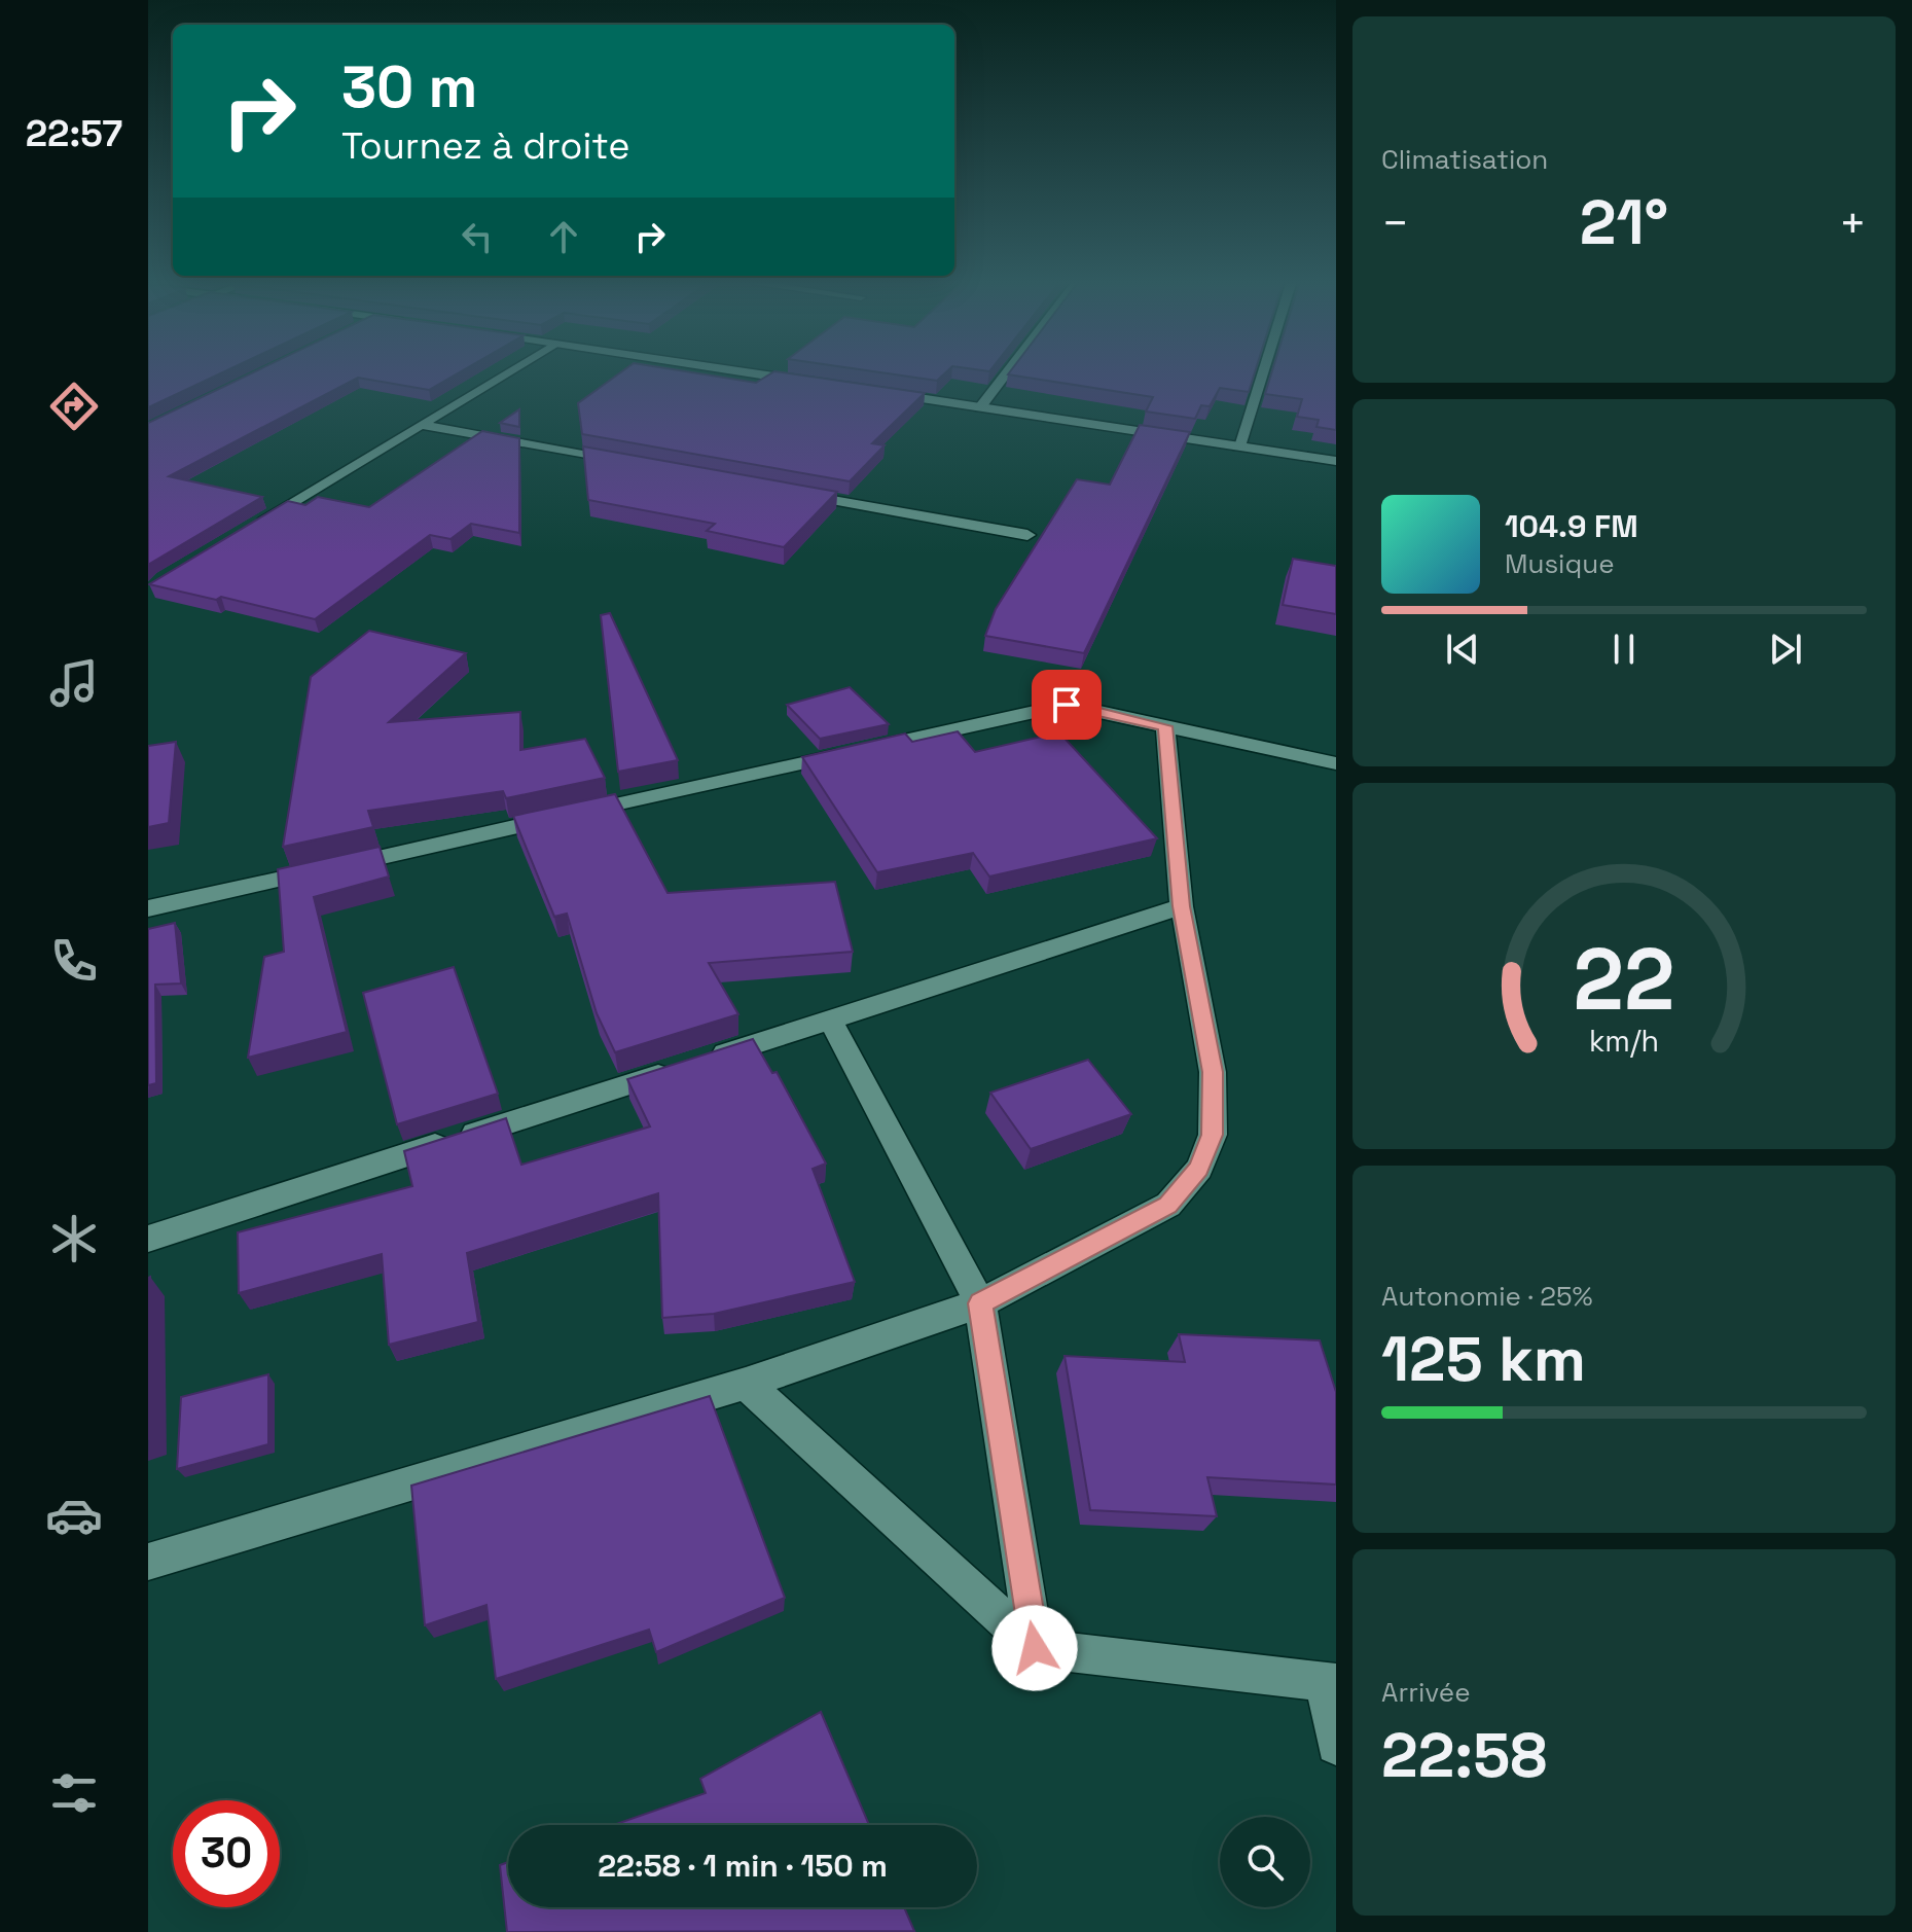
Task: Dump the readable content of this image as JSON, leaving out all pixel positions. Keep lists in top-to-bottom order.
{
  "page": {
    "tabs": "22:57",
    "tile": [
      "Climatisation",
      ["Autonomie · 25%", "125 km"],
      ["Arrivée", "22:58"]
    ],
    "turn": ["30 m", "Tournez à droite"],
    "heat": ["−", "21°", "+"],
    "song": ["104.9 FM", "Musique"],
    "limit": "30",
    "trip": "22:58 · 1 min · 150 m",
    "gauge": ["22", "km/h"]
  }
}
